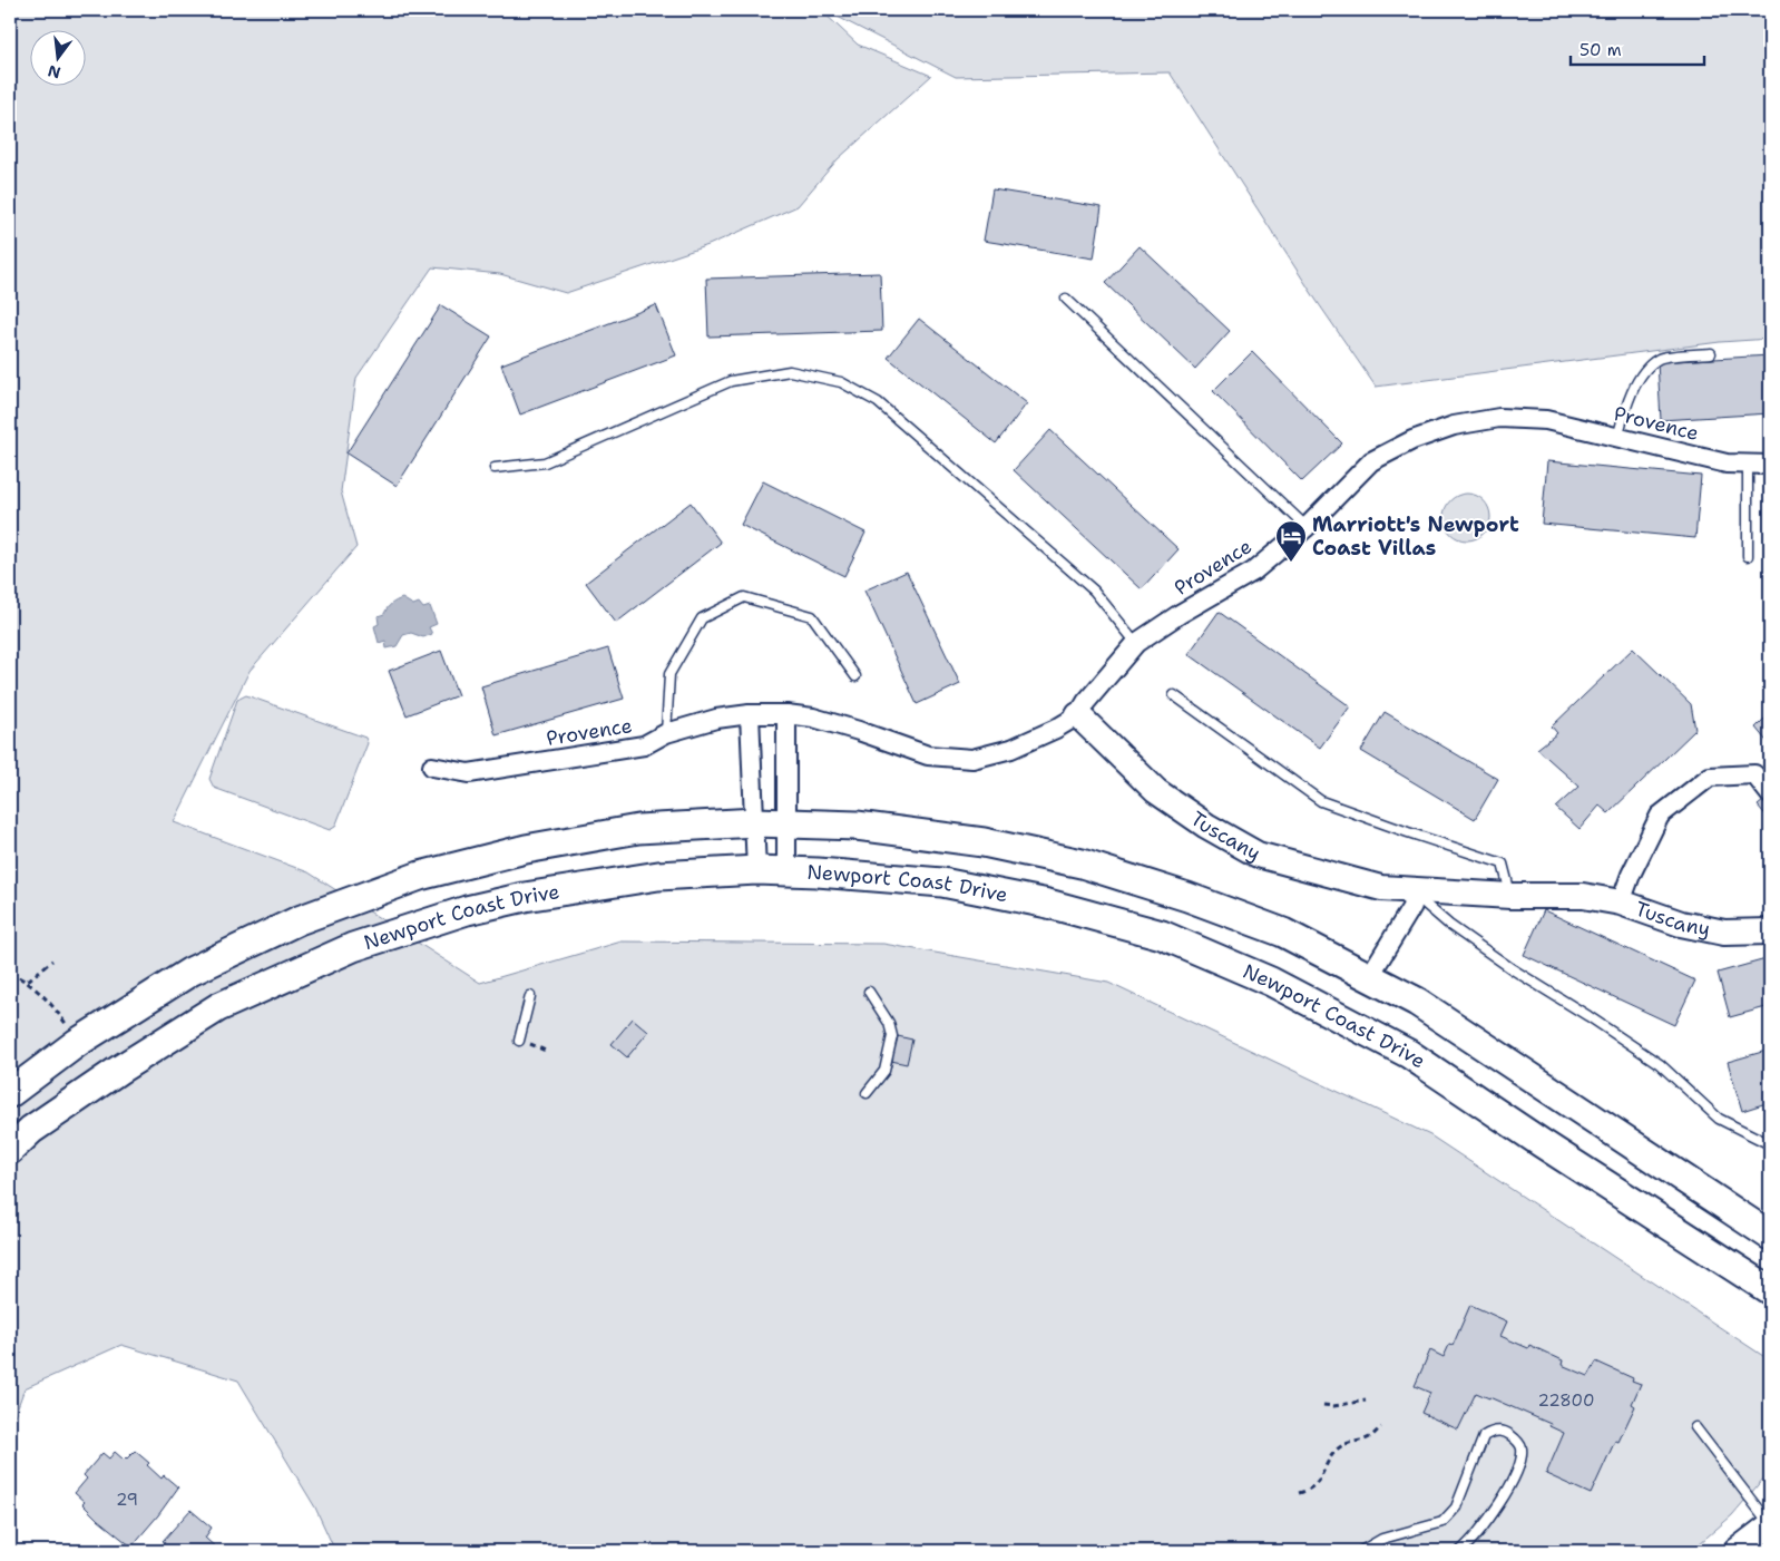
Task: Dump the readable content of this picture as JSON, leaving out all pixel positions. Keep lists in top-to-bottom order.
{
  "streets": {
    "main road": ["Newport Coast Drive"],
    "street": ["Provence", "Tuscany"]
  },
  "crossings": [
    ["Provence", "Tuscany"]
  ],
  "places": {
    "hotel": ["Marriott's Newport Coast Villas"]
  },
  "house_numbers": ["22800", "29"],
  "scale_bar": "50 m",
  "north": "bottom"
}
